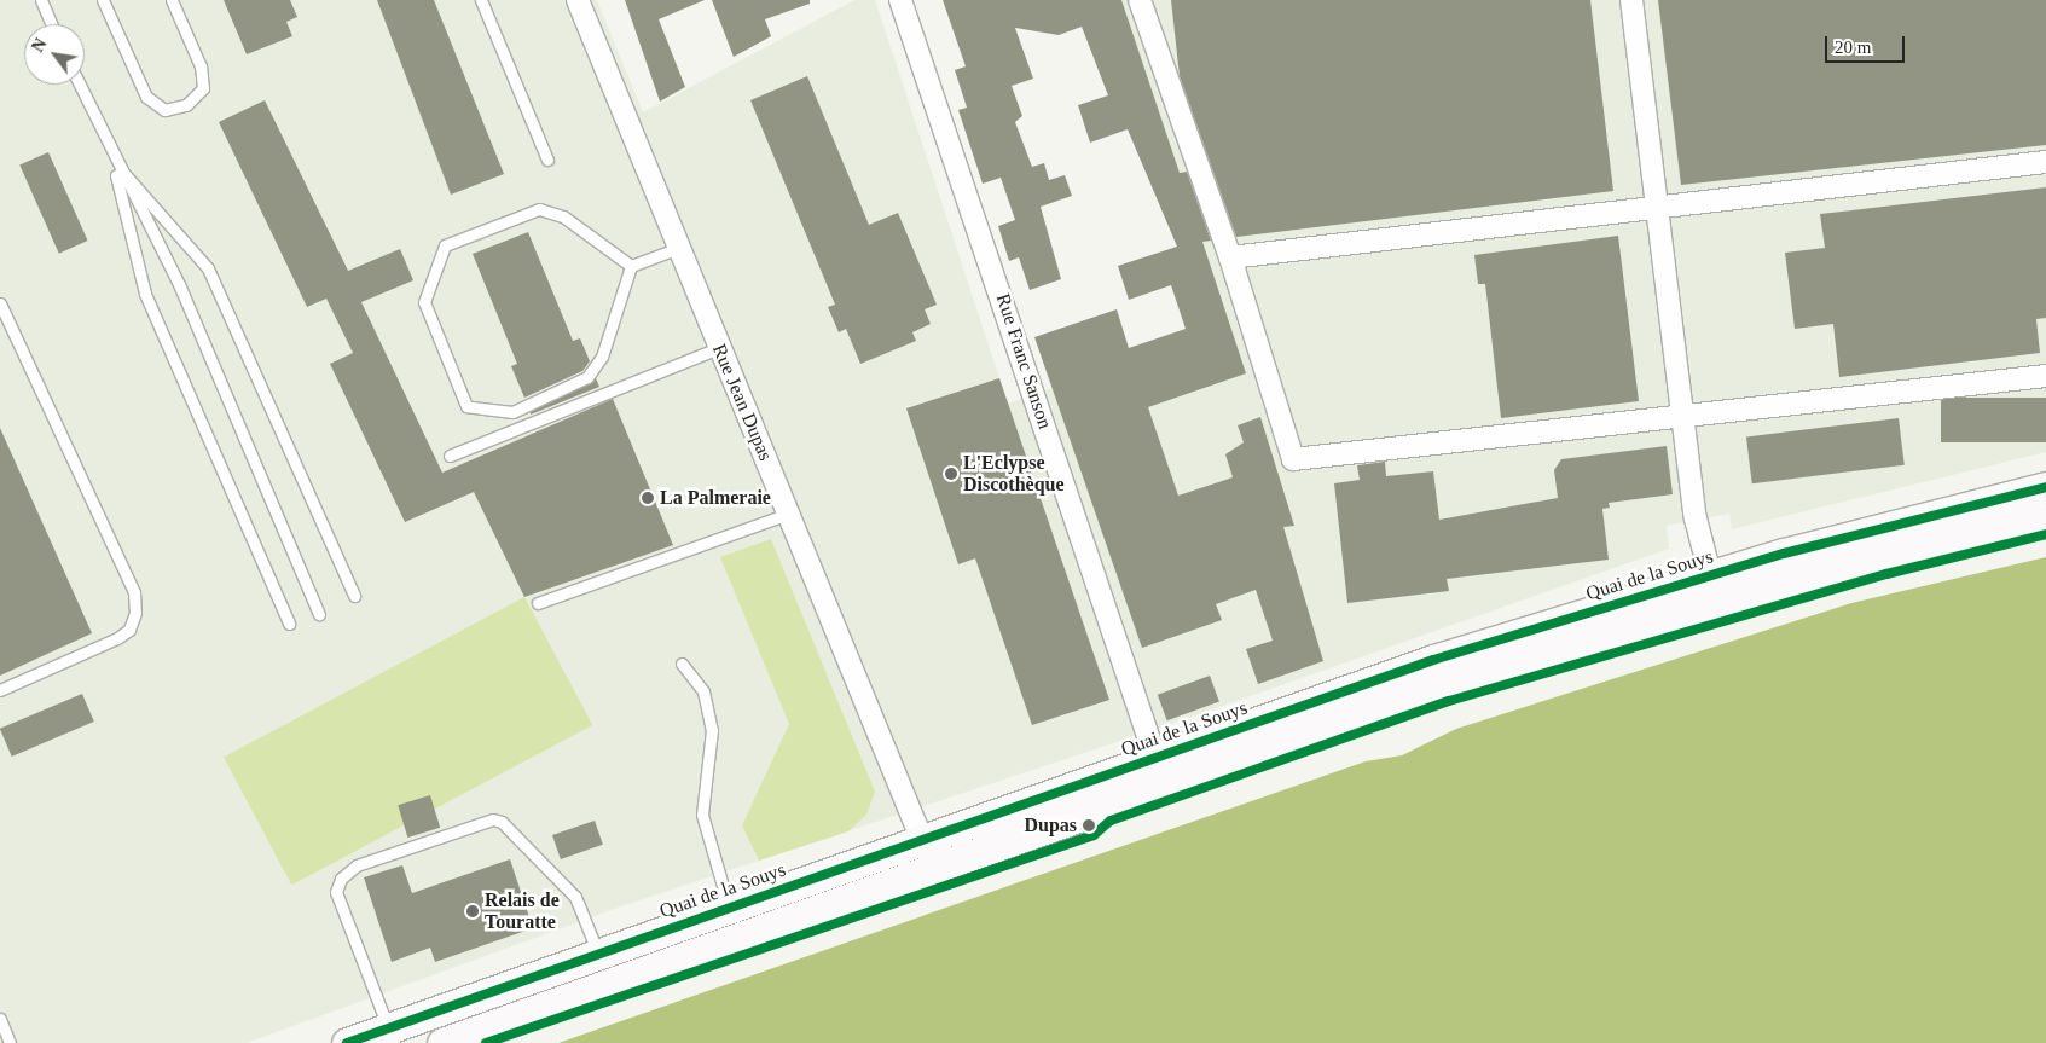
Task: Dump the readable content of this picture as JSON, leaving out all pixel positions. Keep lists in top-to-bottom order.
{
  "streets": {
    "main road": ["Quai de la Souys"],
    "street": ["Rue Franc Sanson", "Rue Jean Dupas"]
  },
  "crossings": [
    ["Rue Franc Sanson", "Quai de la Souys"],
    ["Rue Jean Dupas", "Quai de la Souys"]
  ],
  "places": [
    "L'Eclypse Discothèque",
    "La Palmeraie",
    "Dupas",
    "Relais de Touratte"
  ],
  "scale_bar": "20 m",
  "north": "top left"
}
